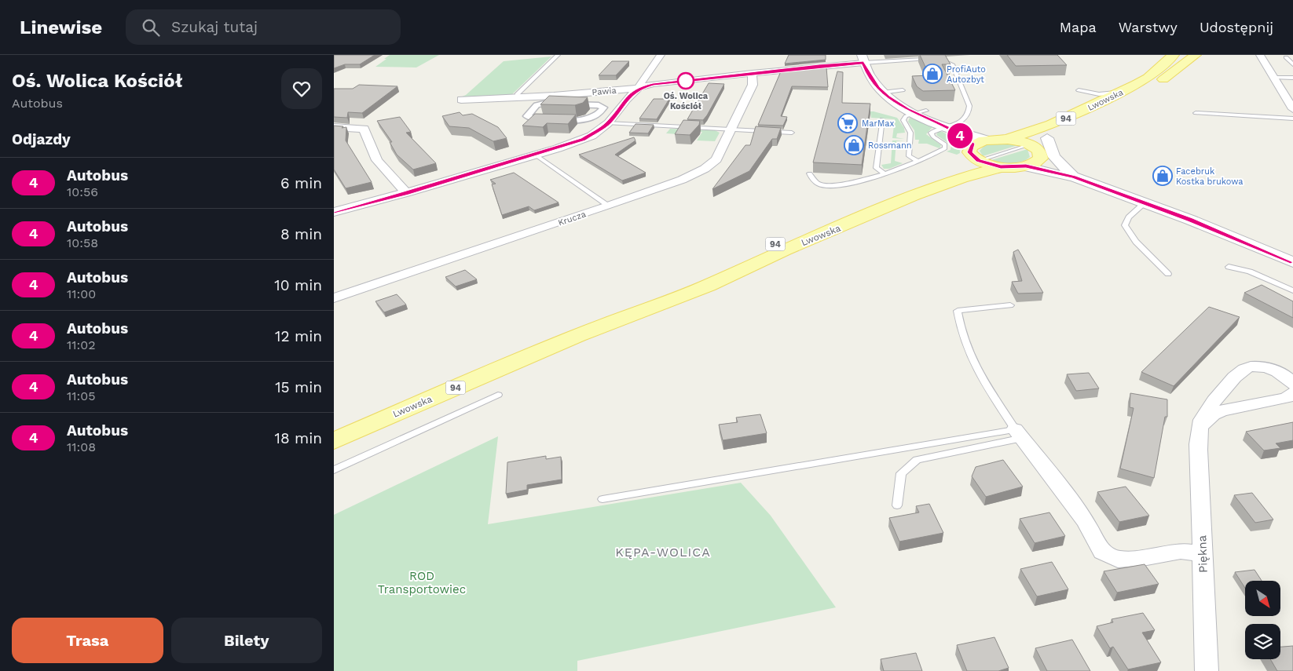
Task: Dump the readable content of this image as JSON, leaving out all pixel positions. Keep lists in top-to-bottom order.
{
  "streets": {
    "main road": ["Lwowska", "94"],
    "street": ["Pawia", "Krucza", "Piękna"]
  },
  "crossings": [
    ["Pawia", "Krucza"],
    ["Lwowska", "94"]
  ],
  "districts": ["KĘPA-WOLICA"],
  "parks": ["ROD Transportowiec"],
  "places": {
    "shop": ["ProfiAuto Autozbyt", "Rossmann", "Facebruk Kostka brukowa"],
    "other": ["Oś. Wolica Kościół"],
    "supermarket": ["MarMax"]
  },
  "lines": ["bus line 4"],
  "north": "bottom right",
  "page": {
    "header": "Linewise",
    "search": "Szukaj tutaj",
    "nav": ["Mapa", "Warstwy", "Udostępnij"],
    "heading": [
      ["Oś. Wolica Kościół", "Autobus"],
      "Odjazdy"
    ],
    "on_map": "4",
    "list": [
      {
        "mark": "4",
        "name": "Autobus",
        "note": "10:56",
        "value": "6 min"
      },
      {
        "mark": "4",
        "name": "Autobus",
        "note": "10:58",
        "value": "8 min"
      },
      {
        "mark": "4",
        "name": "Autobus",
        "note": "11:00",
        "value": "10 min"
      },
      {
        "mark": "4",
        "name": "Autobus",
        "note": "11:02",
        "value": "12 min"
      },
      {
        "mark": "4",
        "name": "Autobus",
        "note": "11:05",
        "value": "15 min"
      },
      {
        "mark": "4",
        "name": "Autobus",
        "note": "11:08",
        "value": "18 min"
      }
    ],
    "buttons": ["Trasa", "Bilety"]
  }
}
